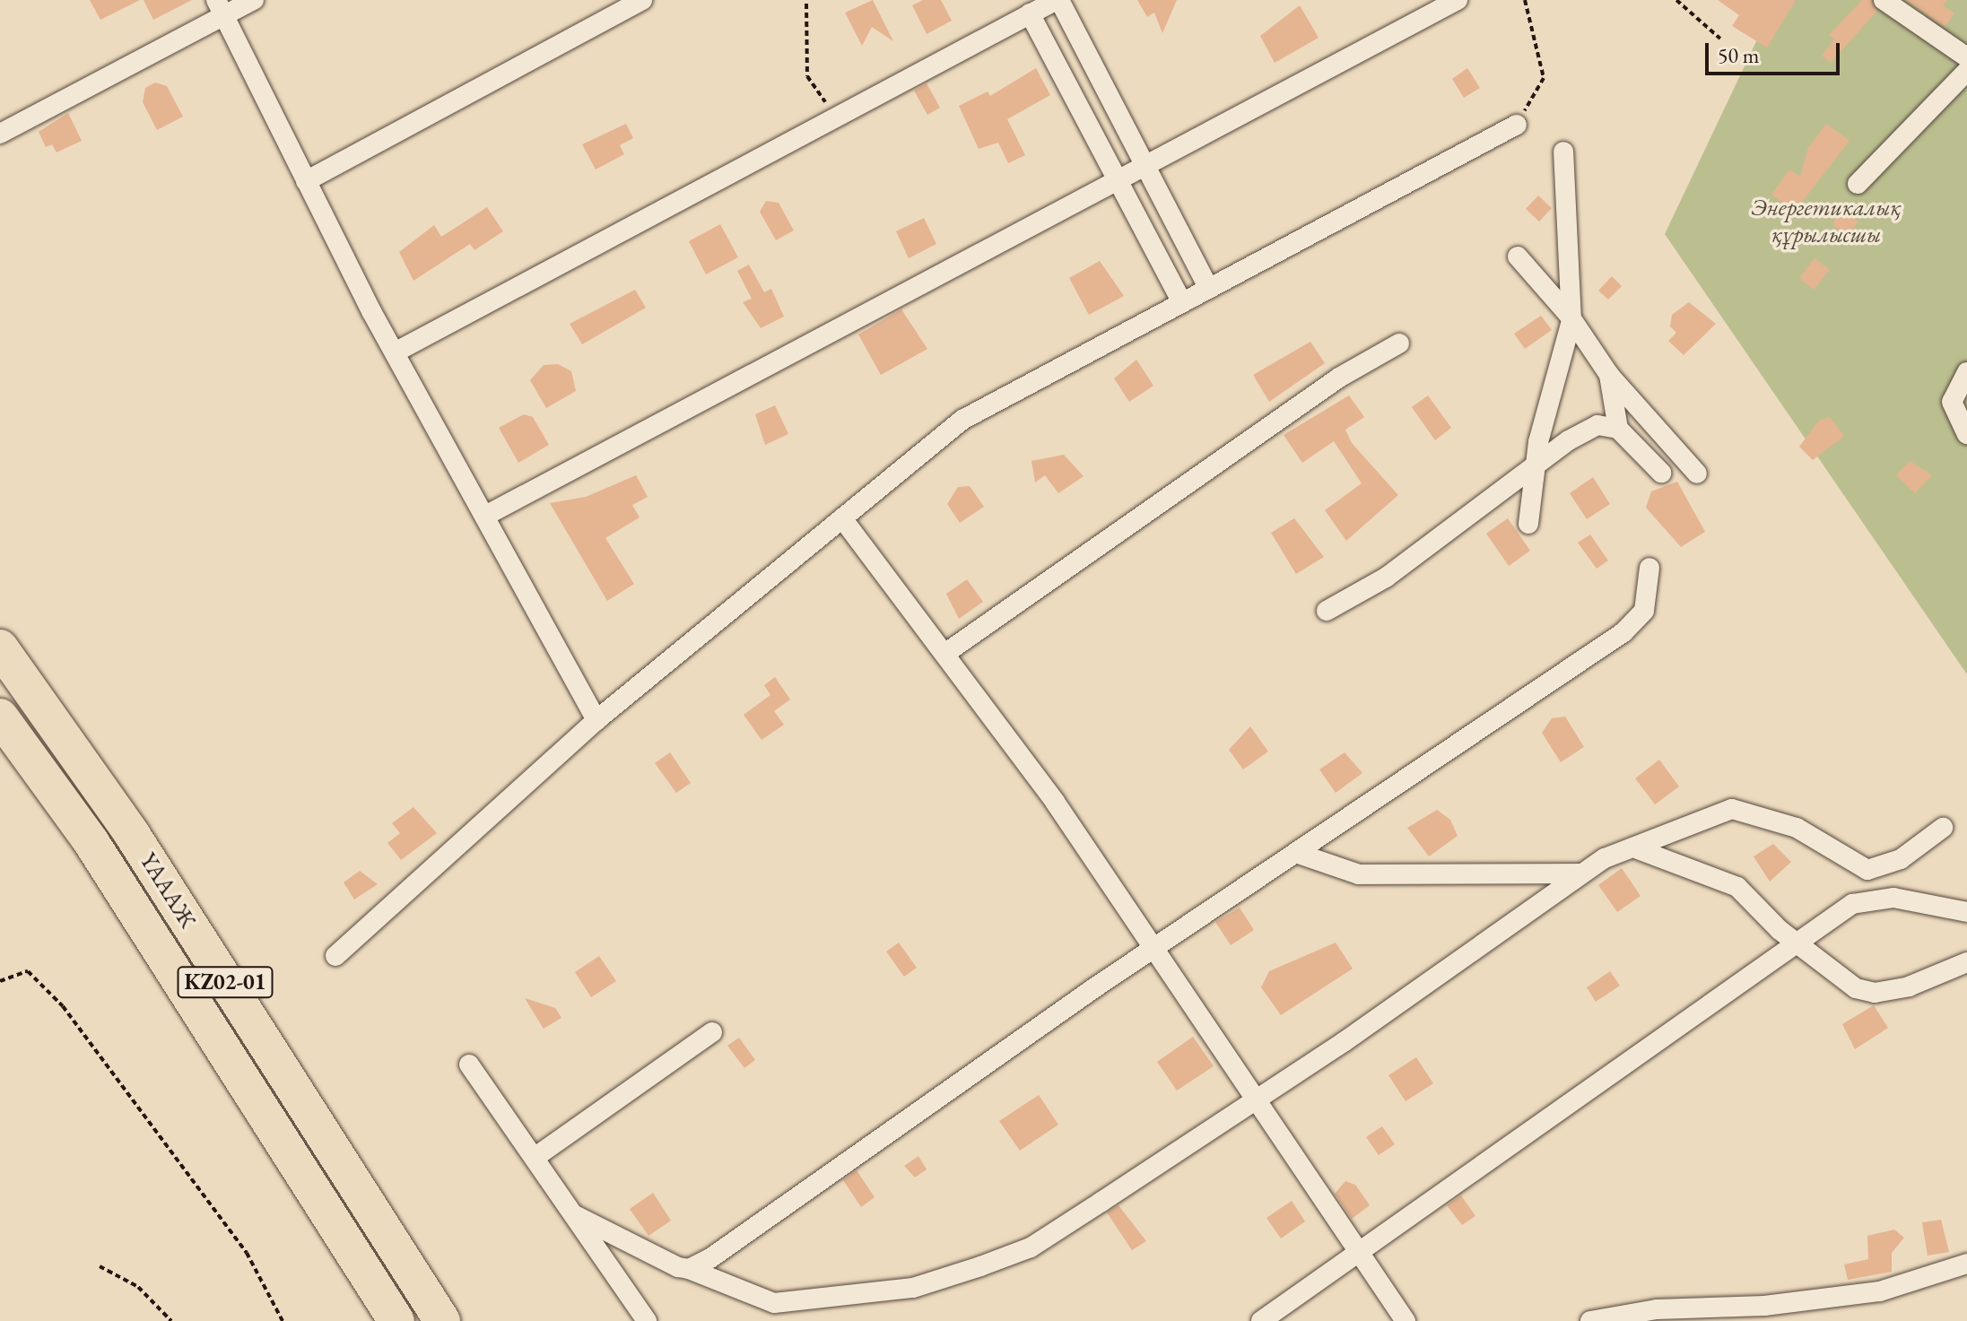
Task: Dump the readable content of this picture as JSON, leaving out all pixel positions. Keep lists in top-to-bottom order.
{
  "streets": {
    "highway": ["ҮАААЖ", "KZ02-01"]
  },
  "parks": ["Энергетикалық құрылысшы"],
  "scale_bar": "50 m"
}
